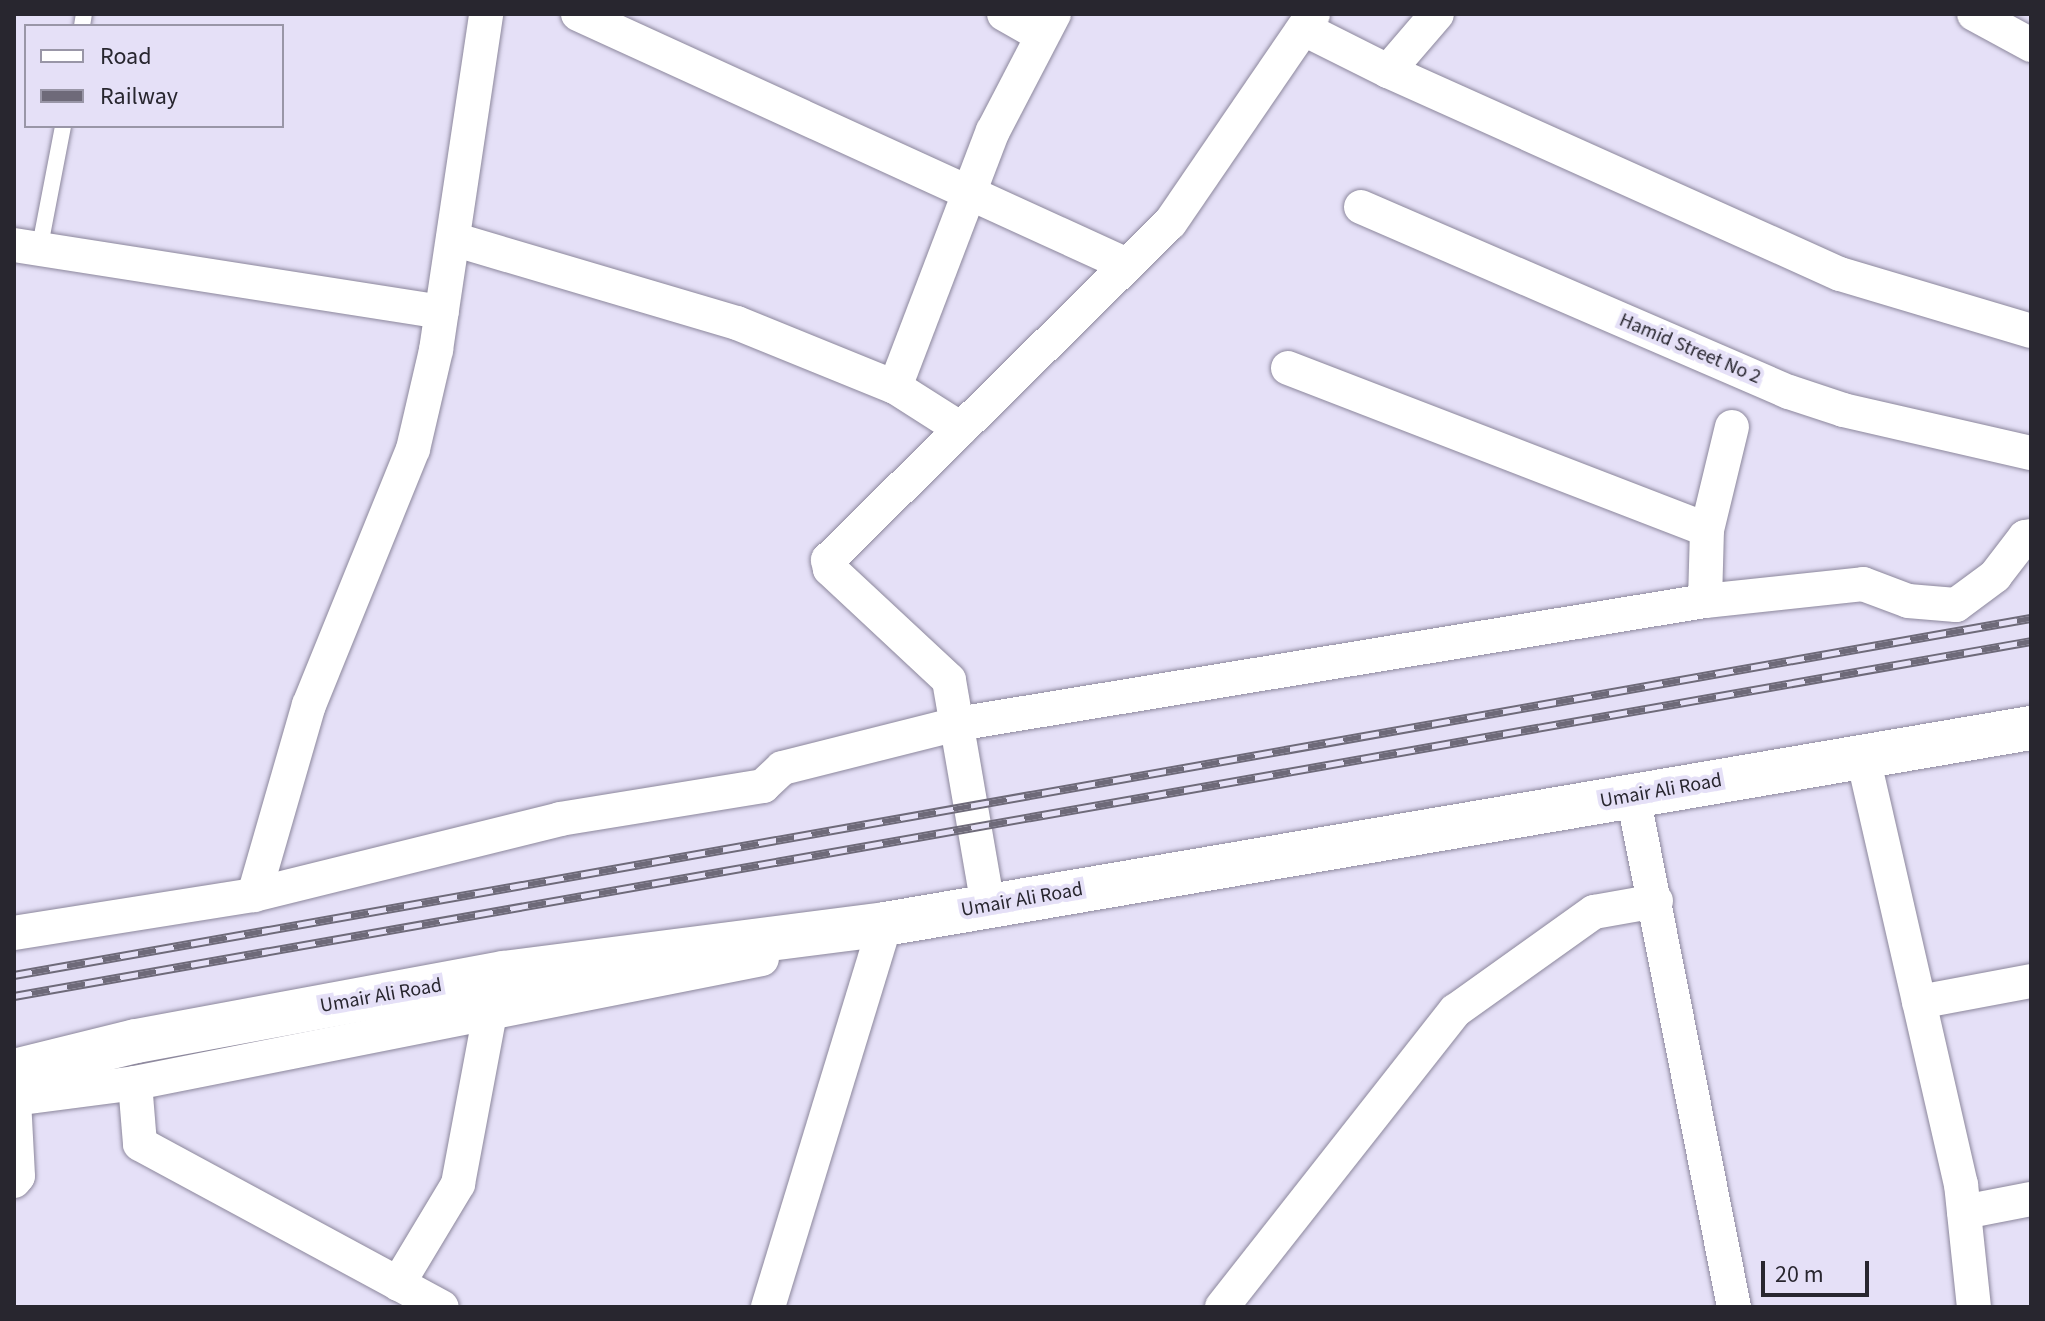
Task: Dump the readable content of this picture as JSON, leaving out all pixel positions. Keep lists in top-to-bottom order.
{
  "streets": {
    "street": ["Hamid Street No 2", "Umair Ali Road"]
  },
  "legend": ["Road", "Railway"],
  "scale_bar": "20 m"
}
